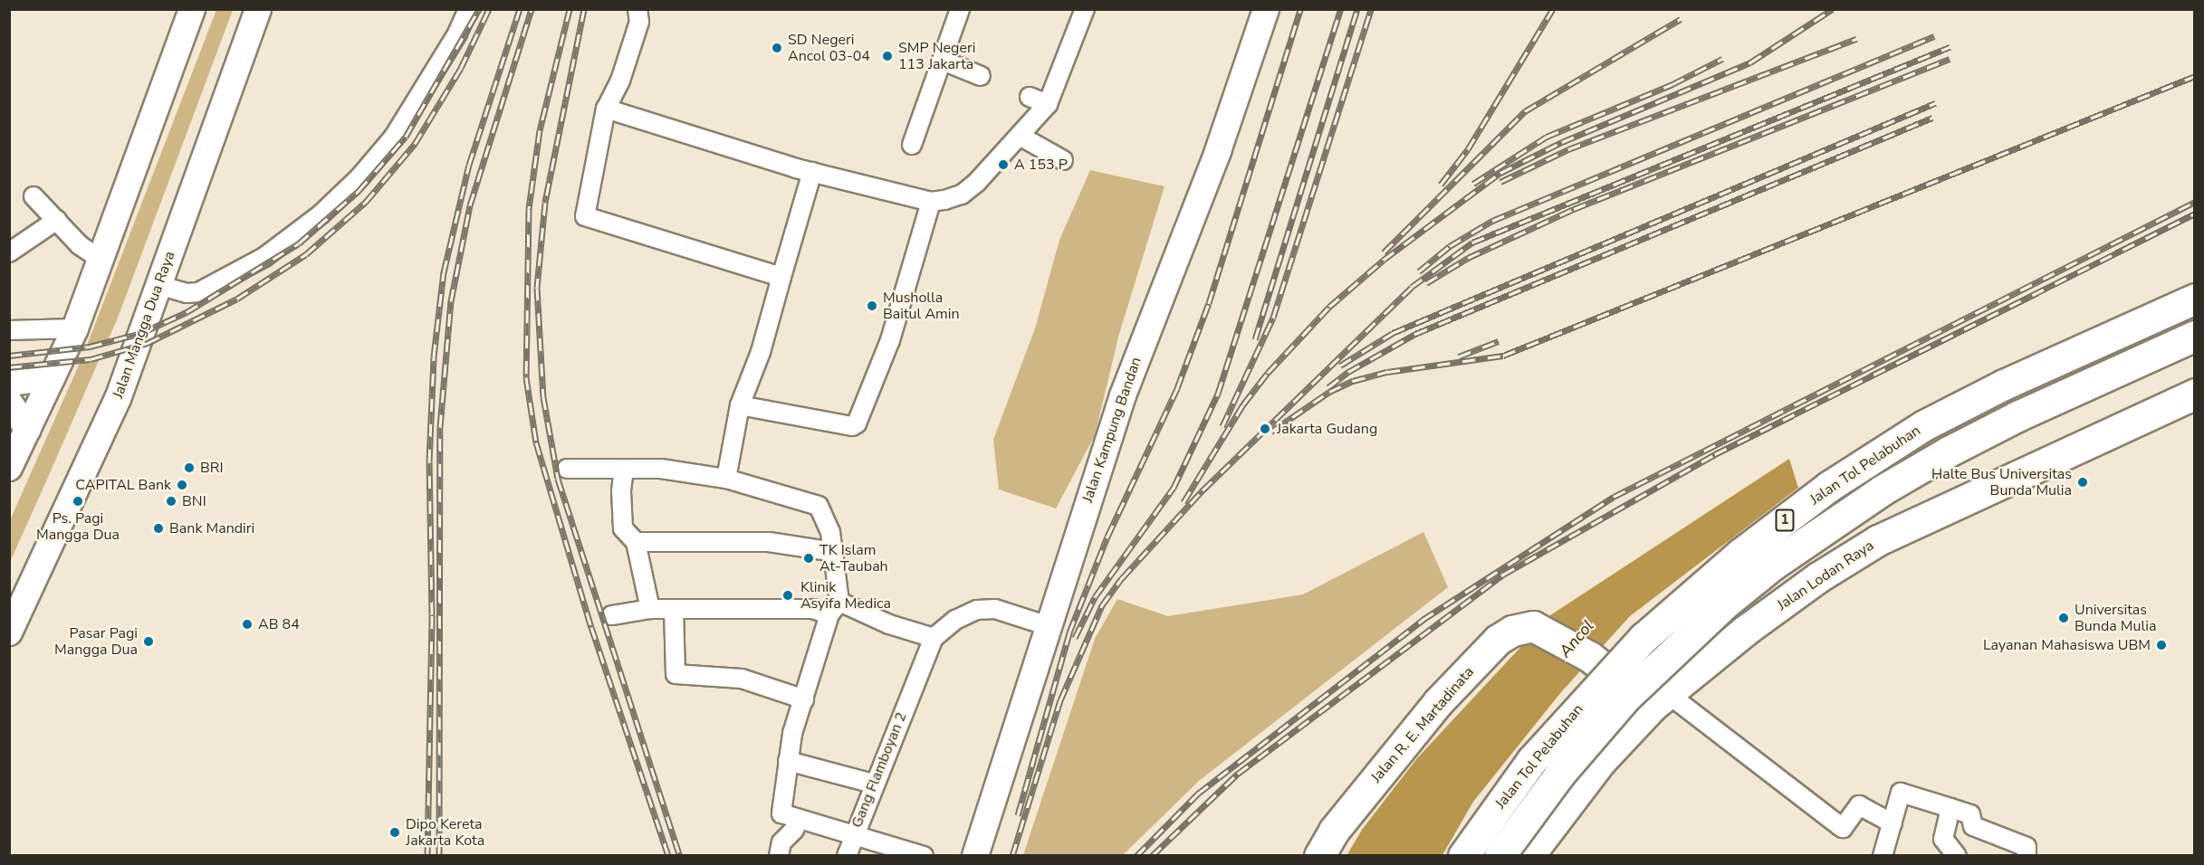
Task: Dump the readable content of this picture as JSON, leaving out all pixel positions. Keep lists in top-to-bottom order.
{
  "streets": {
    "highway": [
      "Jalan Tol Pelabuhan",
      "1",
      "Jalan Lodan Raya",
      "Jalan R. E. Martadinata"
    ],
    "main road": ["Jalan Mangga Dua Raya", "Jalan Kampung Bandan"],
    "street": ["Gang Flamboyan 2"]
  },
  "crossings": [
    ["Jalan Lodan Raya", "Jalan R. E. Martadinata"]
  ],
  "water": ["Ancol"],
  "places": [
    "SD Negeri Ancol 03-04",
    "SMP Negeri 113 Jakarta",
    "A 153 P",
    "Musholla Baitul Amin",
    "Jakarta Gudang",
    "BRI",
    "Halte Bus Universitas Bunda Mulia",
    "CAPITAL Bank",
    "Ps. Pagi Mangga Dua",
    "BNI",
    "Bank Mandiri",
    "TK Islam At-Taubah",
    "Klinik Asyifa Medica",
    "Universitas Bunda Mulia",
    "AB 84",
    "Pasar Pagi Mangga Dua",
    "Layanan Mahasiswa UBM",
    "Dipo Kereta Jakarta Kota"
  ]
}
